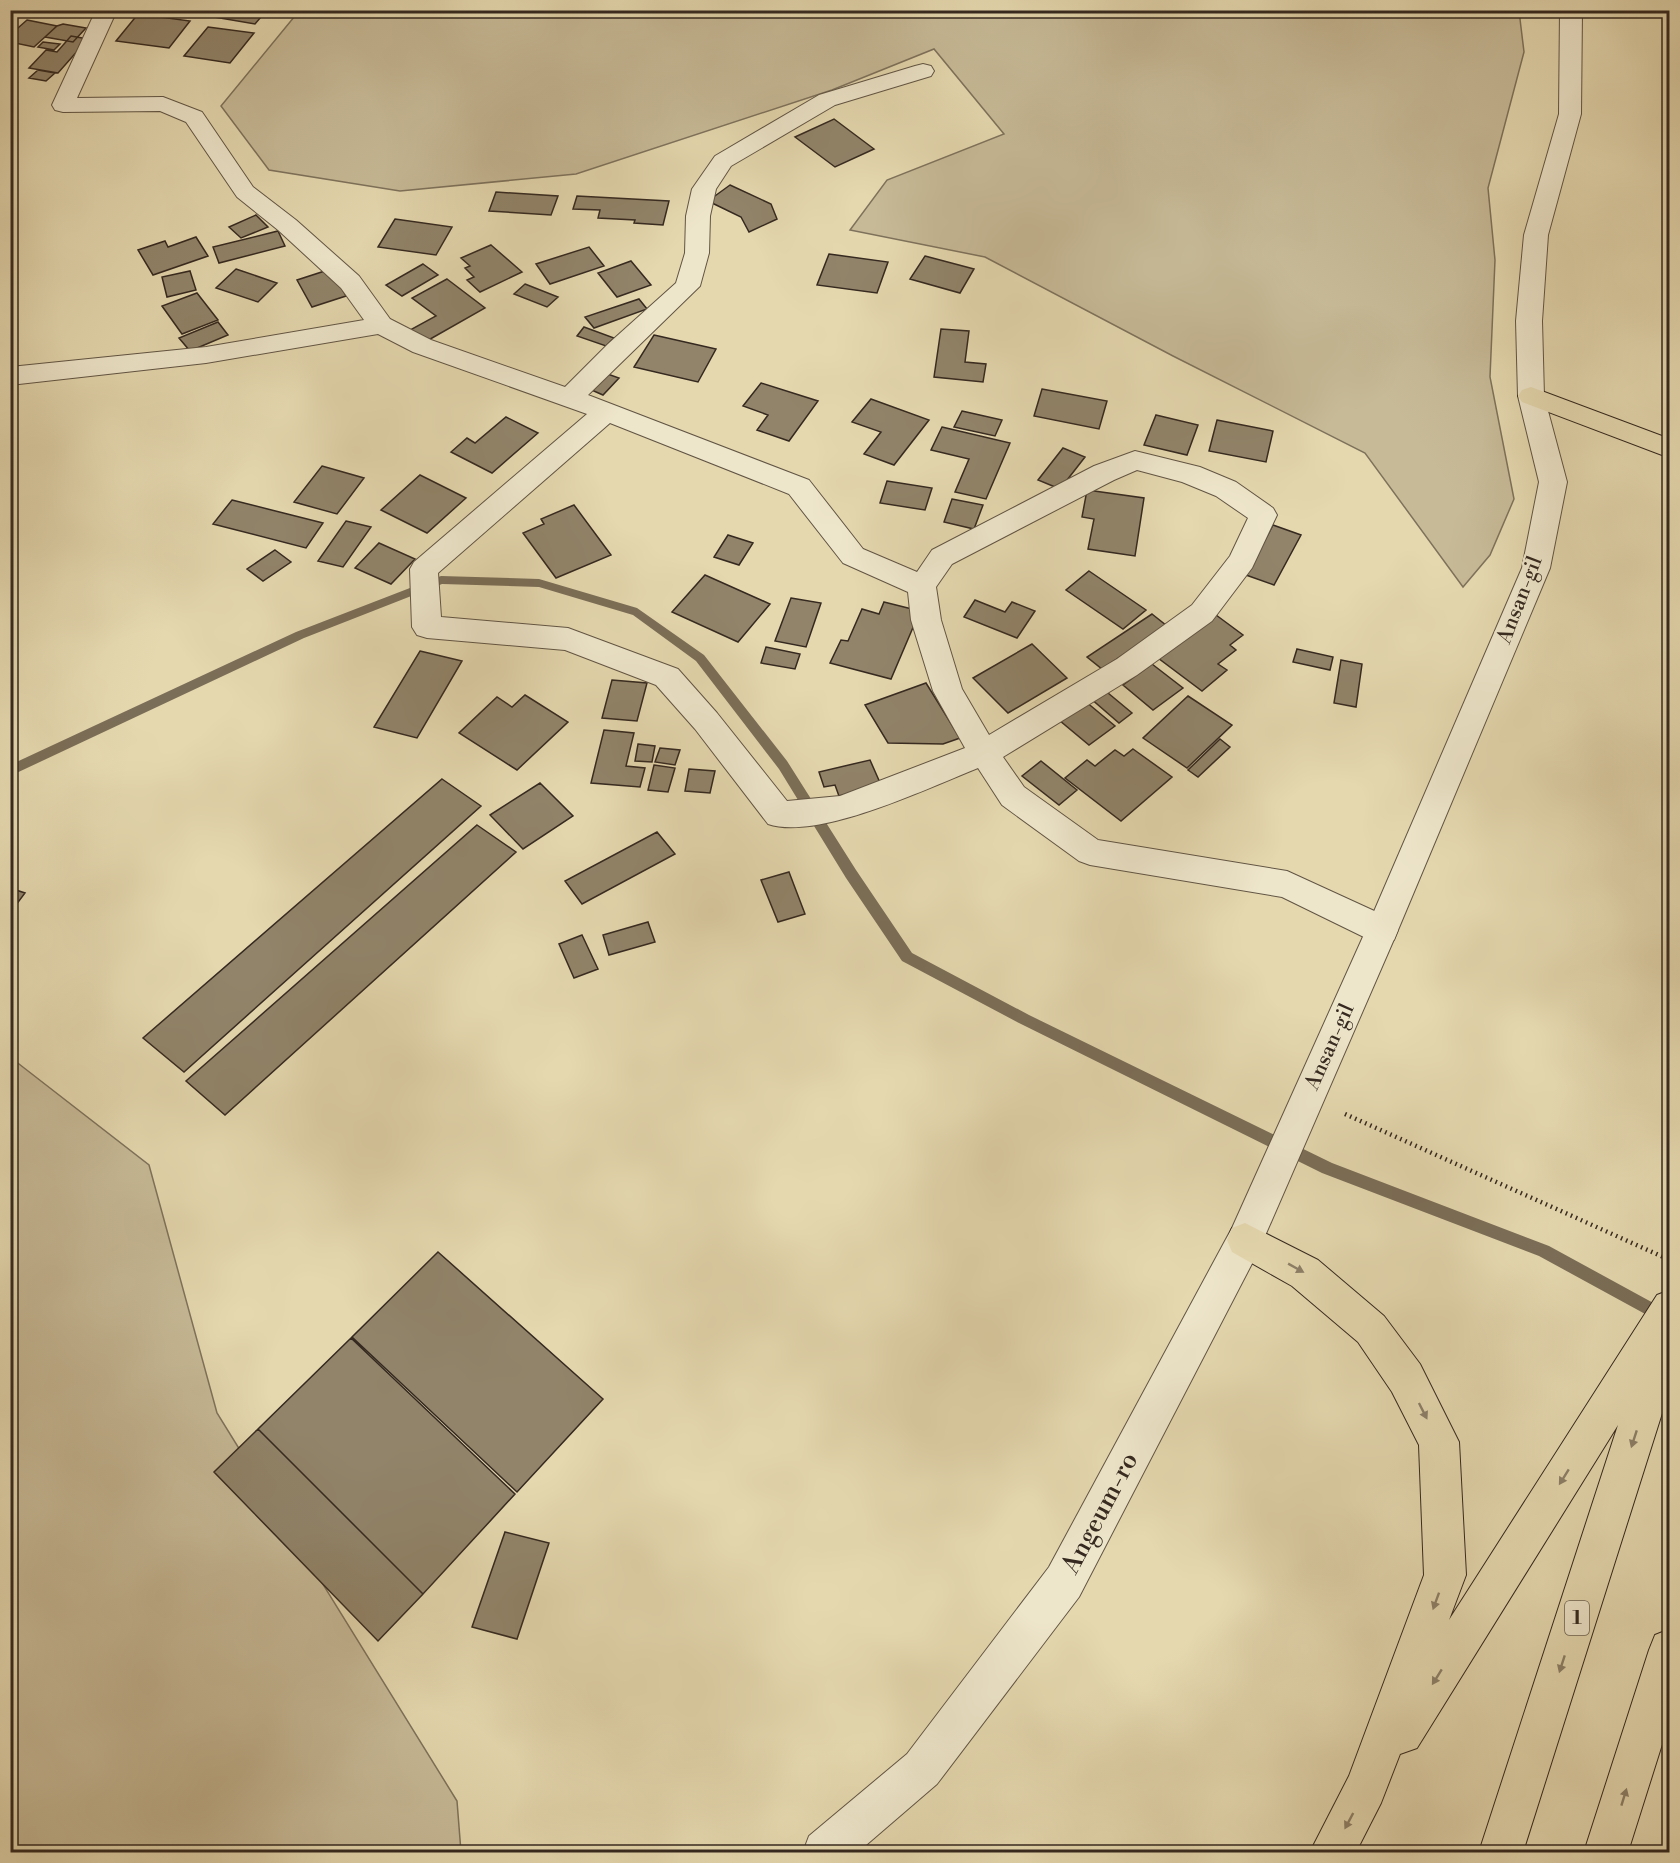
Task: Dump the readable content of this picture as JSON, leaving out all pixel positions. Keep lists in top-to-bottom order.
{
  "streets": {
    "highway": ["1"],
    "street": ["Ansan-gil", "Angeum-ro"]
  },
  "crossings": [
    ["Ansan-gil", "Angeum-ro"]
  ]
}
